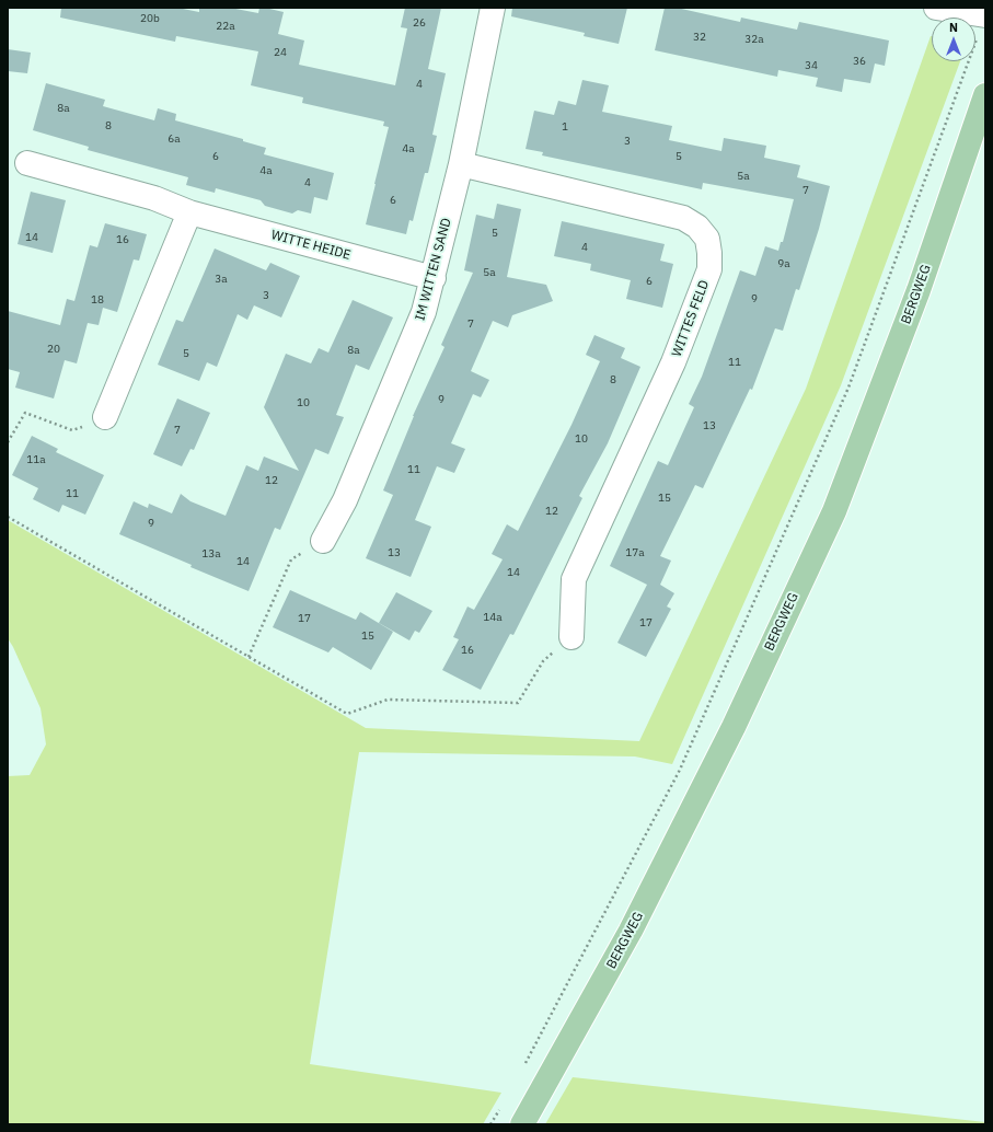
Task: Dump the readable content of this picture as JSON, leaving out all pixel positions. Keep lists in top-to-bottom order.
{
  "streets": {
    "main road": ["BERGWEG"],
    "street": ["WITTE HEIDE", "IM WITTEN SAND", "WITTES FELD"]
  },
  "crossings": [
    ["WITTE HEIDE", "IM WITTEN SAND"],
    ["IM WITTEN SAND", "WITTES FELD"]
  ],
  "house_numbers": [
    "20b",
    "26",
    "22a",
    "32",
    "32a",
    "24",
    "36",
    "34",
    "4",
    "8a",
    "8",
    "1",
    "6a",
    "3",
    "4a",
    "6",
    "5",
    "4a",
    "5a",
    "4",
    "7",
    "6",
    "5",
    "14",
    "16",
    "4",
    "9a",
    "5a",
    "3a",
    "6",
    "3",
    "9",
    "18",
    "7",
    "20",
    "8a",
    "5",
    "11",
    "8",
    "9",
    "10",
    "13",
    "7",
    "10",
    "11a",
    "11",
    "12",
    "11",
    "15",
    "12",
    "9",
    "13",
    "17a",
    "13a",
    "14",
    "14",
    "14a",
    "17",
    "17",
    "15",
    "16"
  ],
  "north": "top"
}
